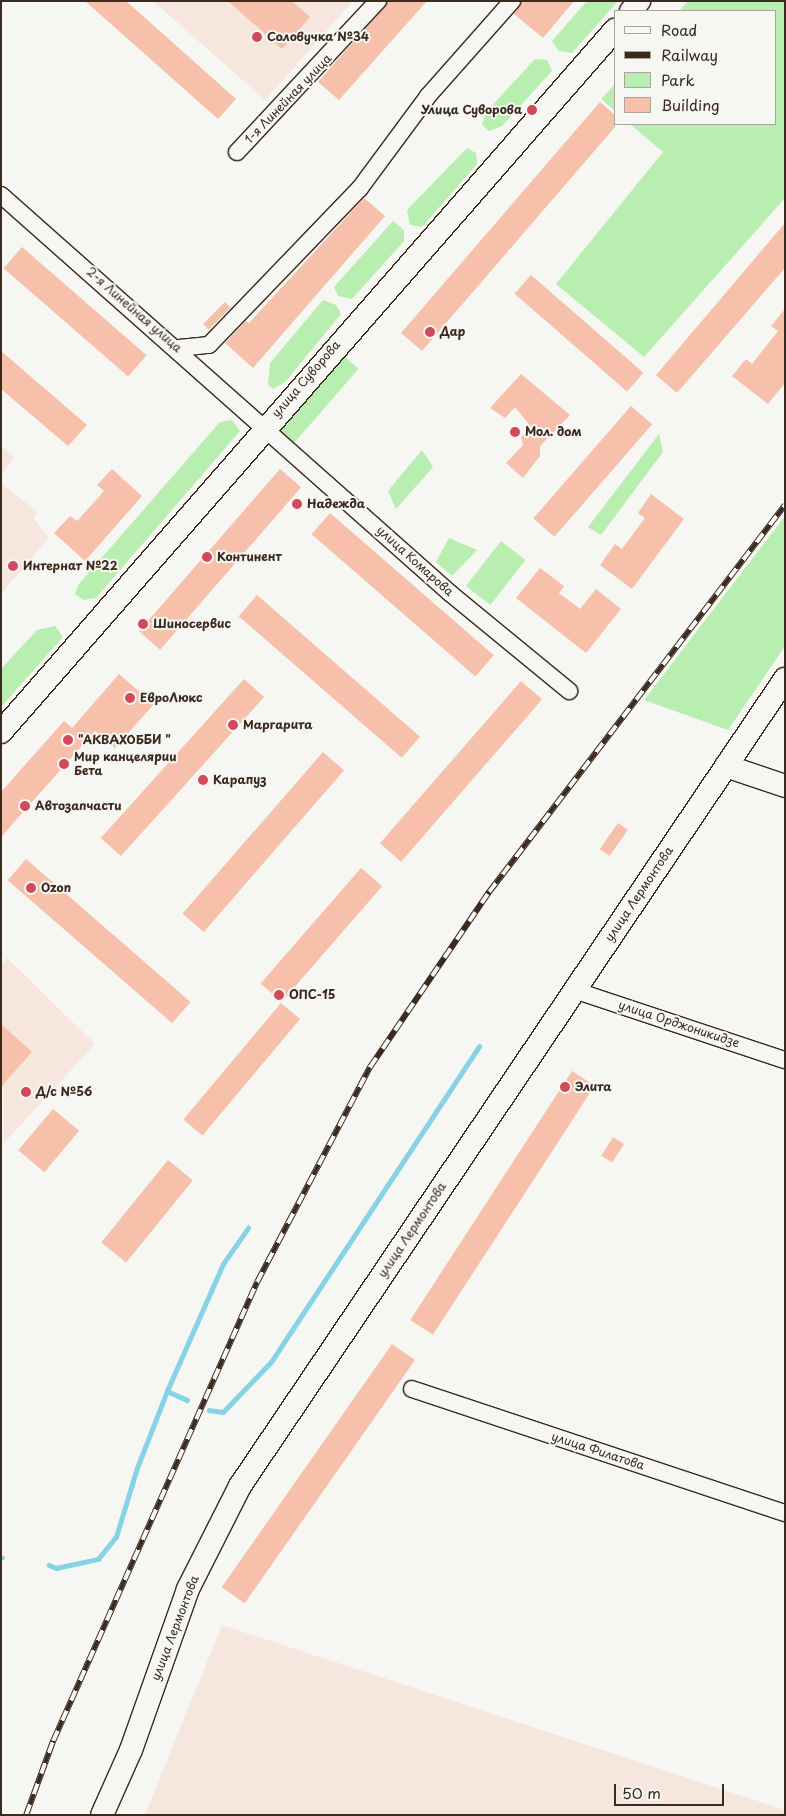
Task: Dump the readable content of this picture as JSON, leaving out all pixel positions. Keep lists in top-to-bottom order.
{
  "streets": {
    "main road": ["улица Суворова", "улица Лермонтова"],
    "street": [
      "1-я Линейная улица",
      "2-я Линейная улица",
      "улица Комарова",
      "улица Орджоникидзе",
      "улица Филатова"
    ]
  },
  "crossings": [
    ["2-я Линейная улица", "улица Суворова"],
    ["2-я Линейная улица", "улица Комарова"],
    ["улица Суворова", "улица Комарова"],
    ["улица Лермонтова", "улица Орджоникидзе"]
  ],
  "places": [
    "Соловучка №34",
    "Улица Суворова",
    "Дар",
    "Мол. дом",
    "Надежда",
    "Континент",
    "Интернат №22",
    "Шиносервис",
    "ЕвроЛюкс",
    "Маргарита",
    "\"АКВАХОББИ \"",
    "Мир канцелярии Бета",
    "Карапуз",
    "Автозапчасти",
    "Ozon",
    "ОПС-15",
    "Элита",
    "Д/с №56"
  ],
  "legend": [
    "Road",
    "Railway",
    "Park",
    "Building"
  ],
  "scale_bar": "50 m"
}
